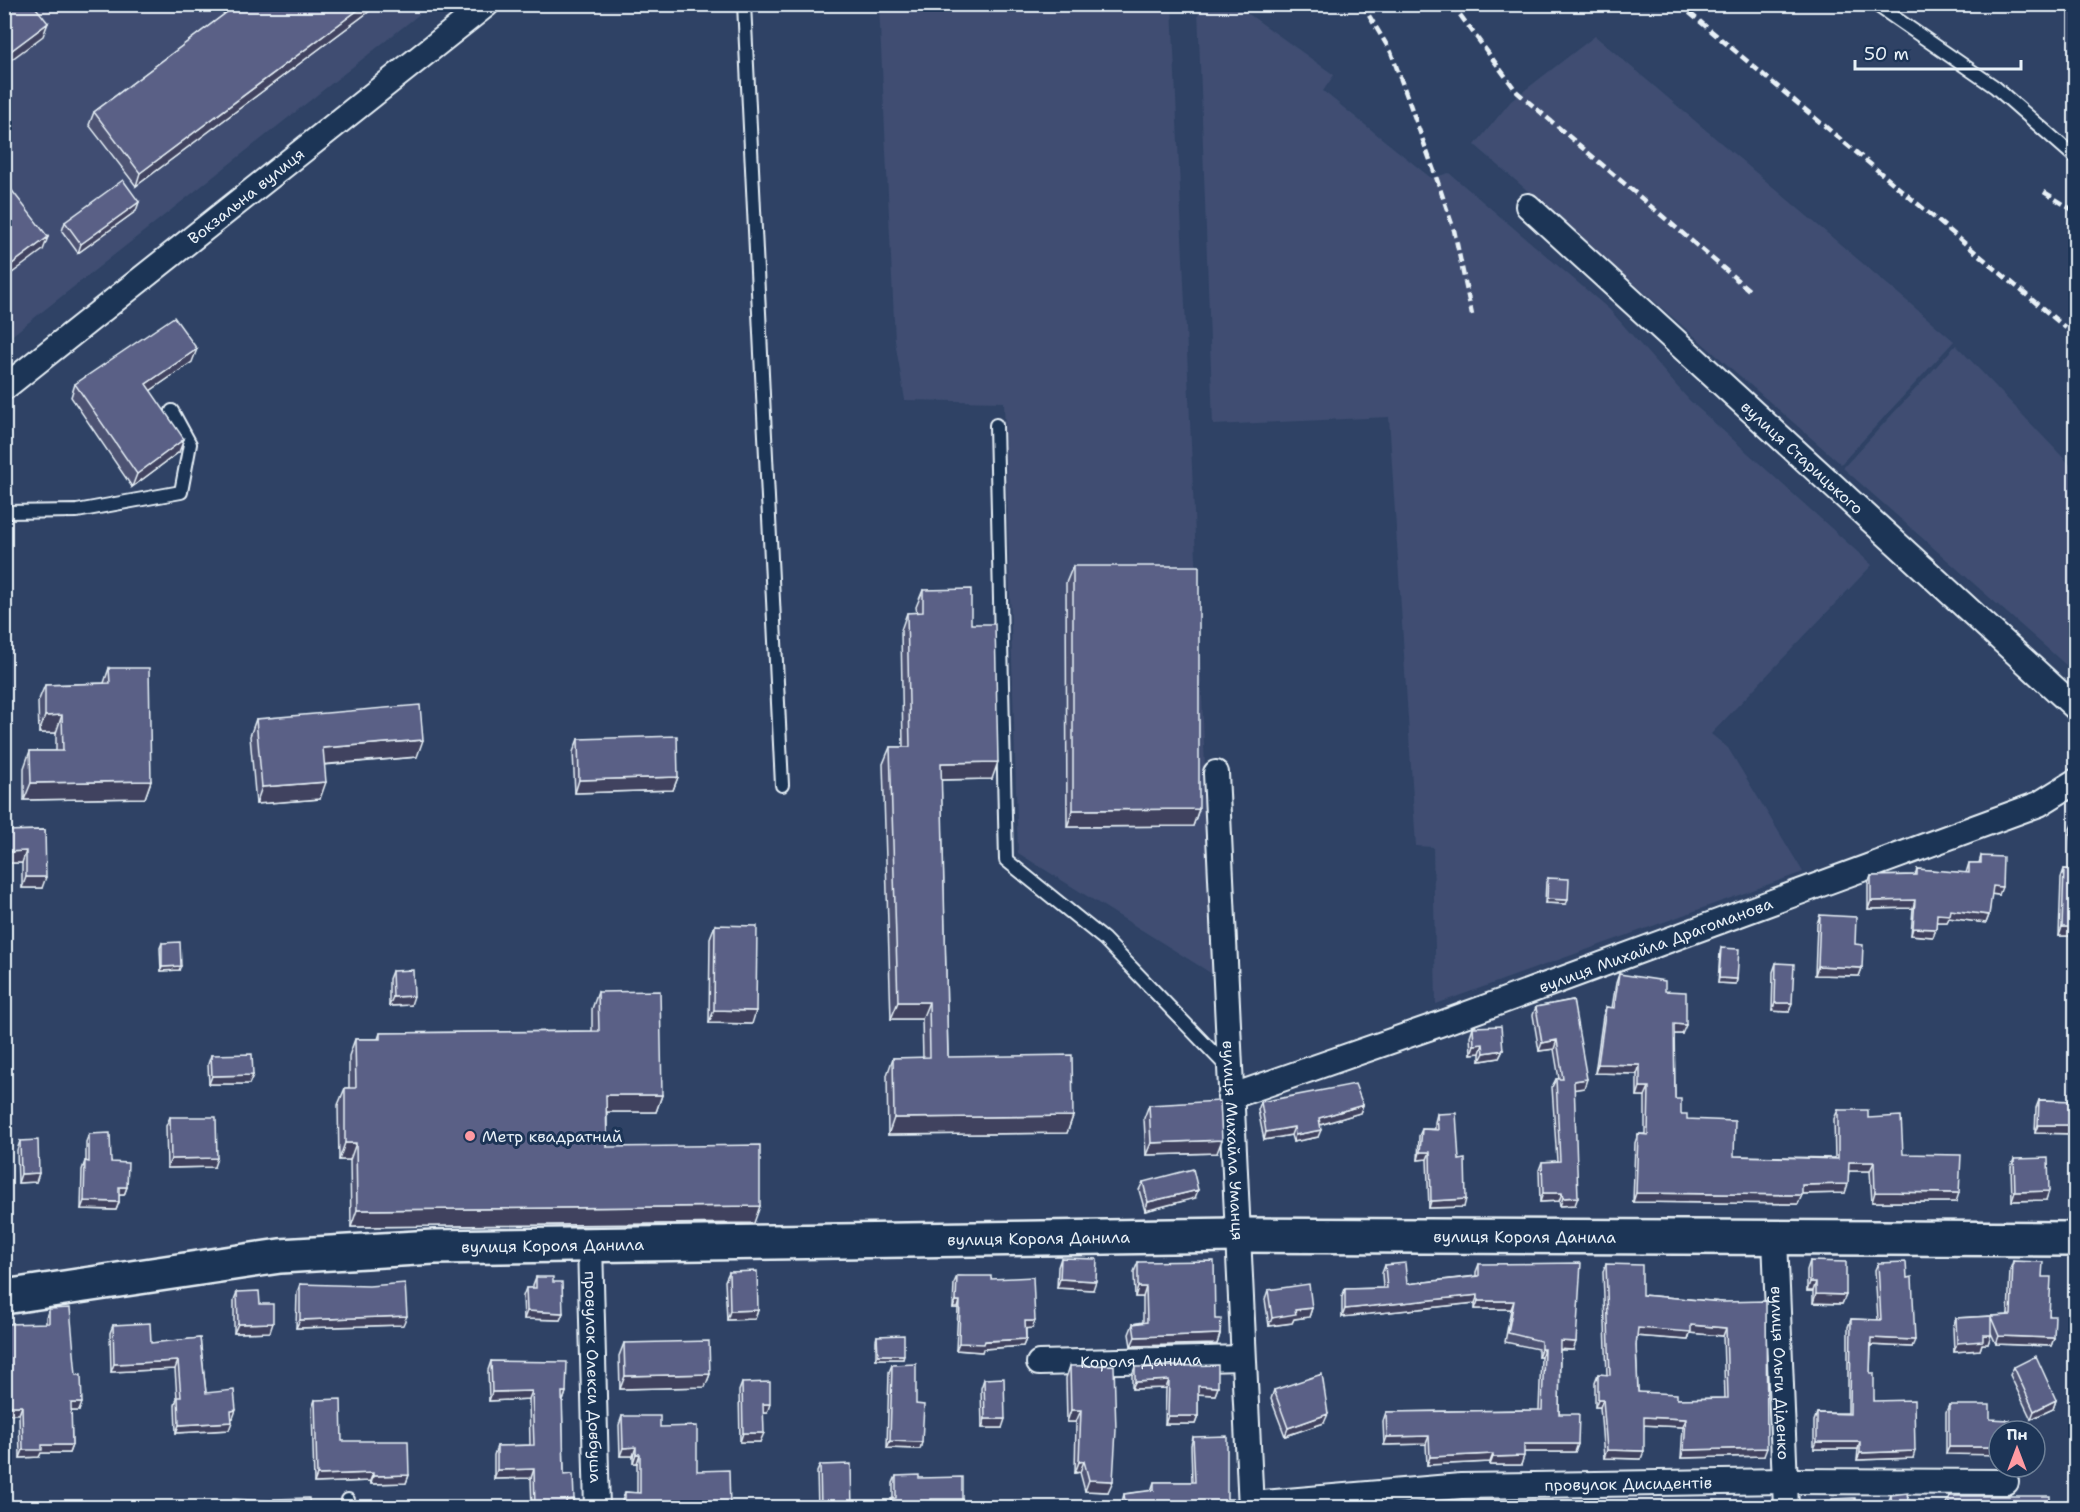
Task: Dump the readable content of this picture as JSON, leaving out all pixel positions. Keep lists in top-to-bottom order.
{
  "streets": {
    "main road": ["вулиця Короля Данила"],
    "street": [
      "Вокзальна вулиця",
      "вулиця Старицького",
      "вулиця Михайла Драгоманова",
      "вулиця Михайла Уманця",
      "Короля Данила",
      "вулиця Ольги Діденко",
      "провулок Олекси Довбуша",
      "провулок Дисидентів"
    ]
  },
  "crossings": [
    ["вулиця Михайла Драгоманова", "вулиця Михайла Уманця"],
    ["вулиця Михайла Уманця", "вулиця Короля Данила"],
    ["вулиця Михайла Уманця", "Короля Данила"],
    ["вулиця Михайла Уманця", "провулок Дисидентів"],
    ["вулиця Короля Данила", "вулиця Ольги Діденко"],
    ["вулиця Короля Данила", "провулок Олекси Довбуша"],
    ["вулиця Ольги Діденко", "провулок Дисидентів"]
  ],
  "places": ["Метр квадратний"],
  "scale_bar": "50 m",
  "north": "top"
}
